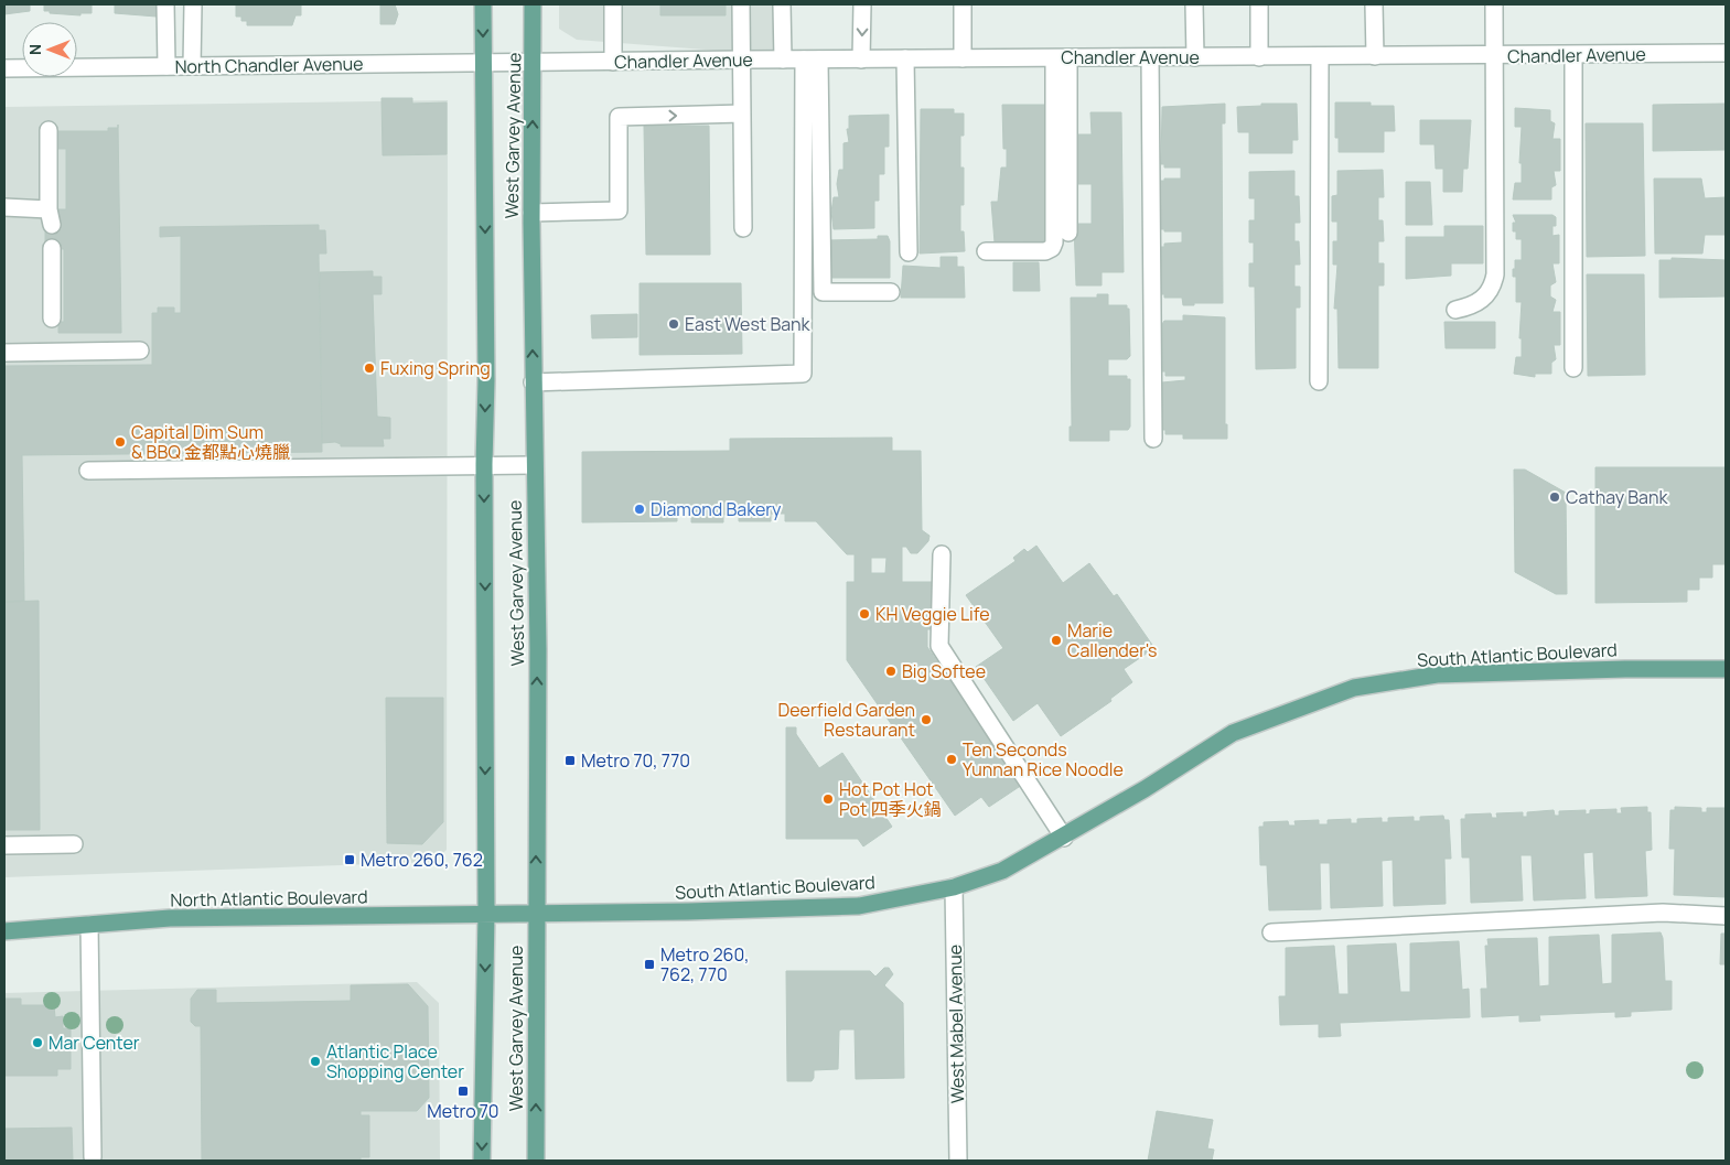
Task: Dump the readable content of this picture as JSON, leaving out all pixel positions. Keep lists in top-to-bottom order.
{
  "streets": {
    "main road": ["West Garvey Avenue", "South Atlantic Boulevard", "North Atlantic Boulevard"],
    "street": ["Chandler Avenue", "North Chandler Avenue", "West Mabel Avenue"]
  },
  "crossings": [
    ["Chandler Avenue", "North Chandler Avenue"],
    ["Chandler Avenue", "West Garvey Avenue"],
    ["North Chandler Avenue", "West Garvey Avenue"],
    ["West Garvey Avenue", "South Atlantic Boulevard"],
    ["West Garvey Avenue", "North Atlantic Boulevard"],
    ["South Atlantic Boulevard", "North Atlantic Boulevard"],
    ["South Atlantic Boulevard", "West Mabel Avenue"]
  ],
  "places": {
    "other": [
      "East West Bank",
      "Fuxing Spring",
      "Capital Dim Sum & BBQ 金都點心燒臘",
      "Cathay Bank",
      "Diamond Bakery",
      "KH Veggie Life",
      "Marie Callender's",
      "Big Softee",
      "Deerfield Garden Restaurant",
      "Ten Seconds Yunnan Rice Noodle",
      "Hot Pot Hot Pot 四季火鍋",
      "Mar Center",
      "Atlantic Place Shopping Center"
    ],
    "transit": [
      "Metro 70, 770",
      "Metro 260, 762",
      "Metro 260, 762, 770",
      "Metro 70"
    ]
  },
  "north": "left"
}
